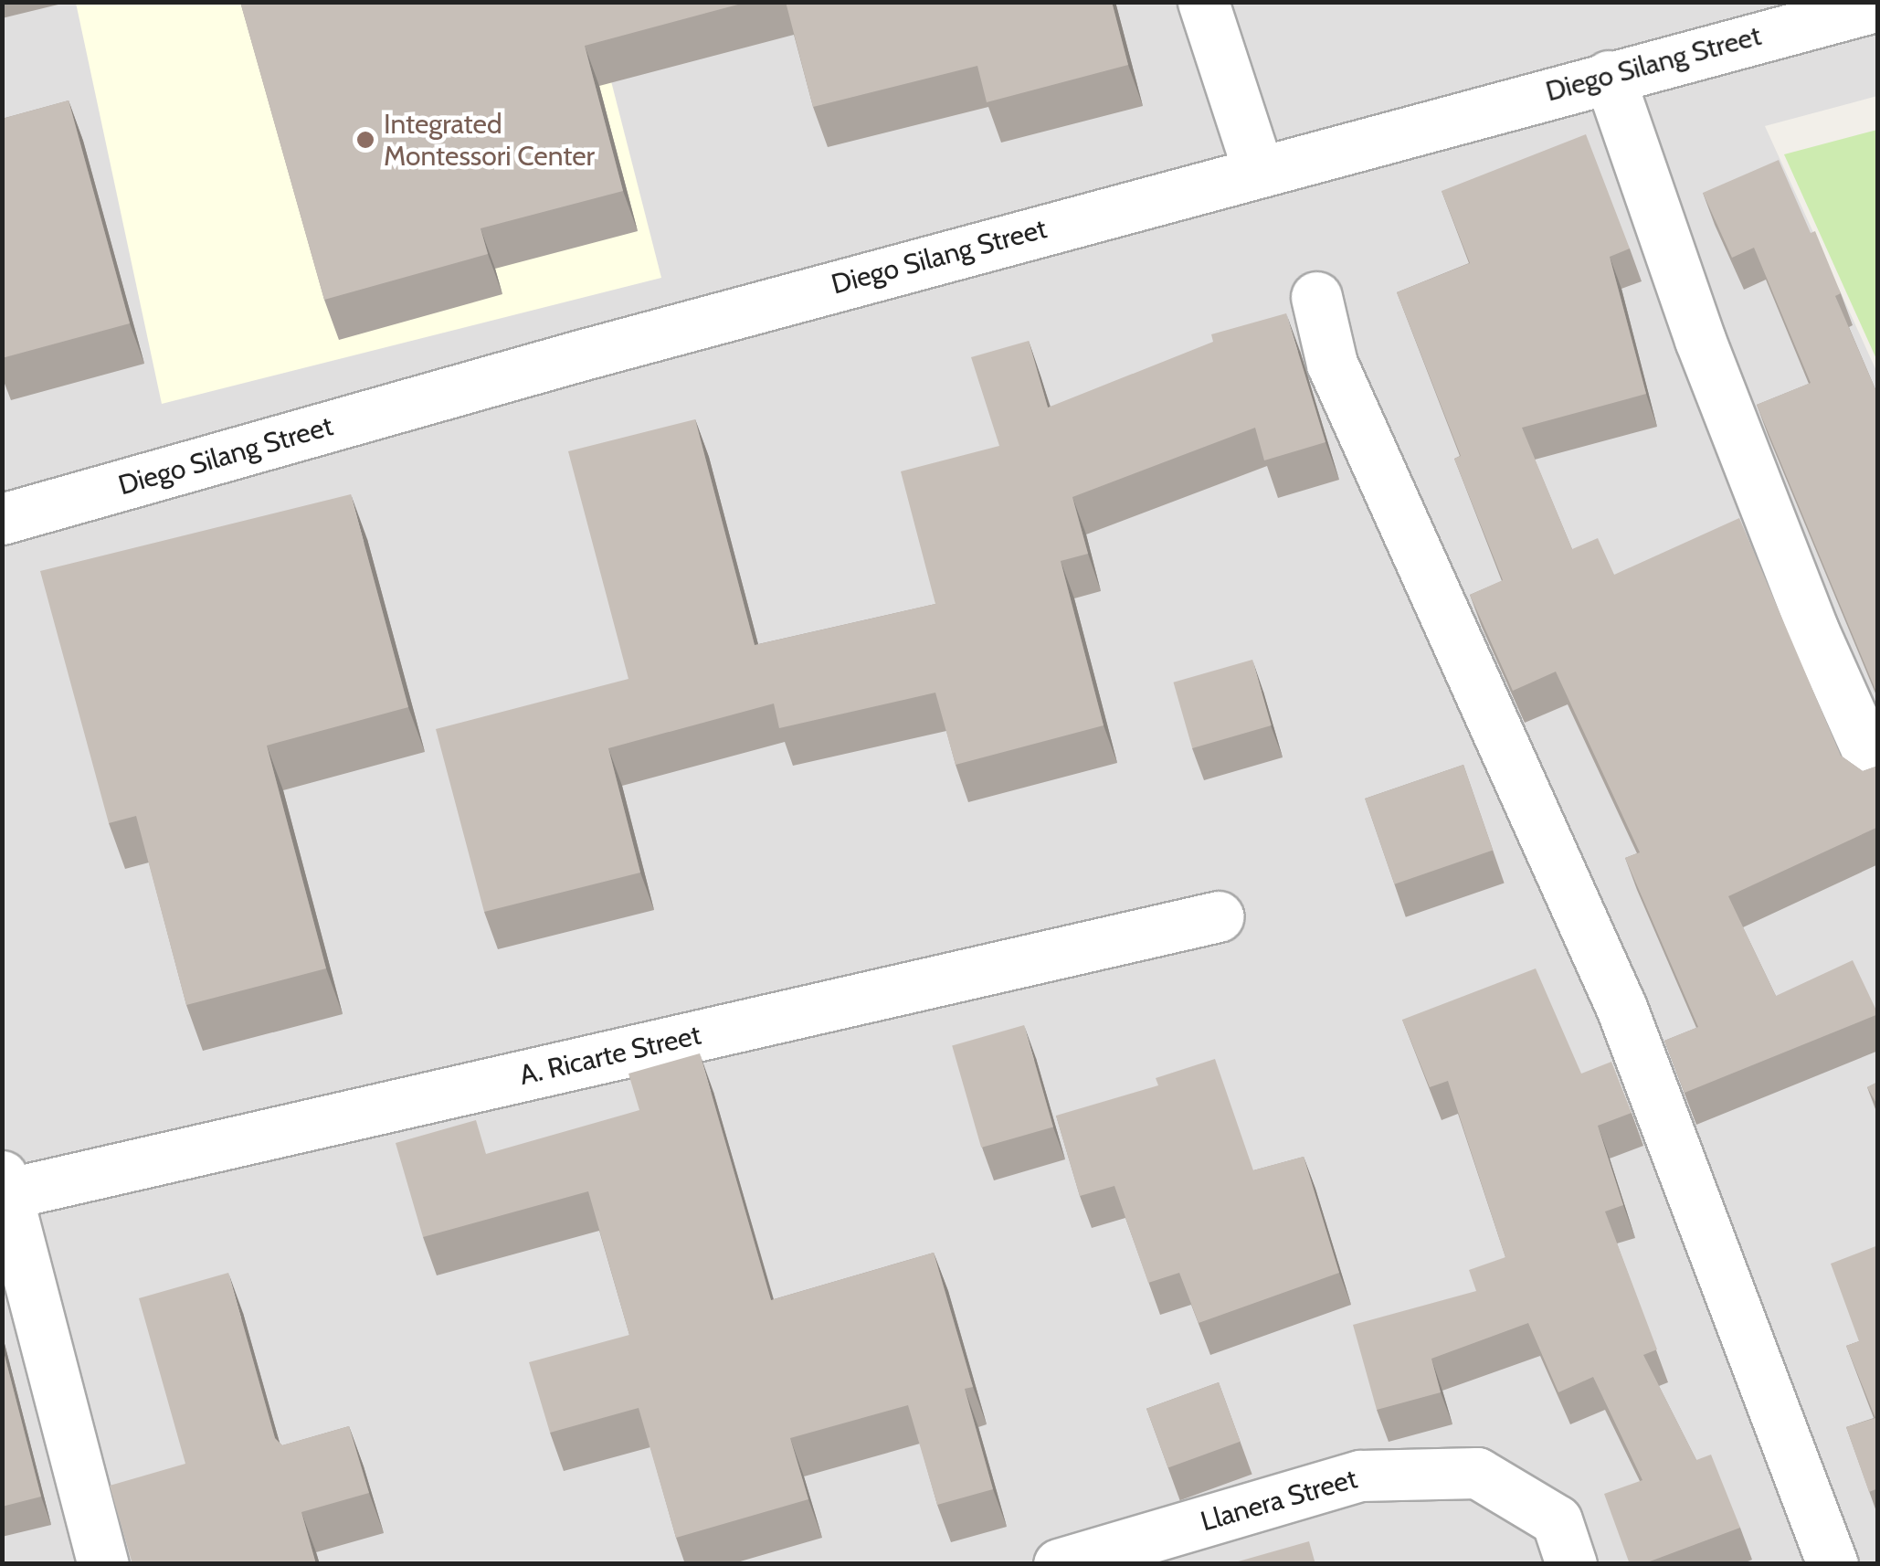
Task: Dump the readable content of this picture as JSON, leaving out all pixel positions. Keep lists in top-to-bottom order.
{
  "streets": {
    "street": ["Diego Silang Street", "A. Ricarte Street", "Llanera Street"]
  },
  "places": ["Integrated Montessori Center"]
}
